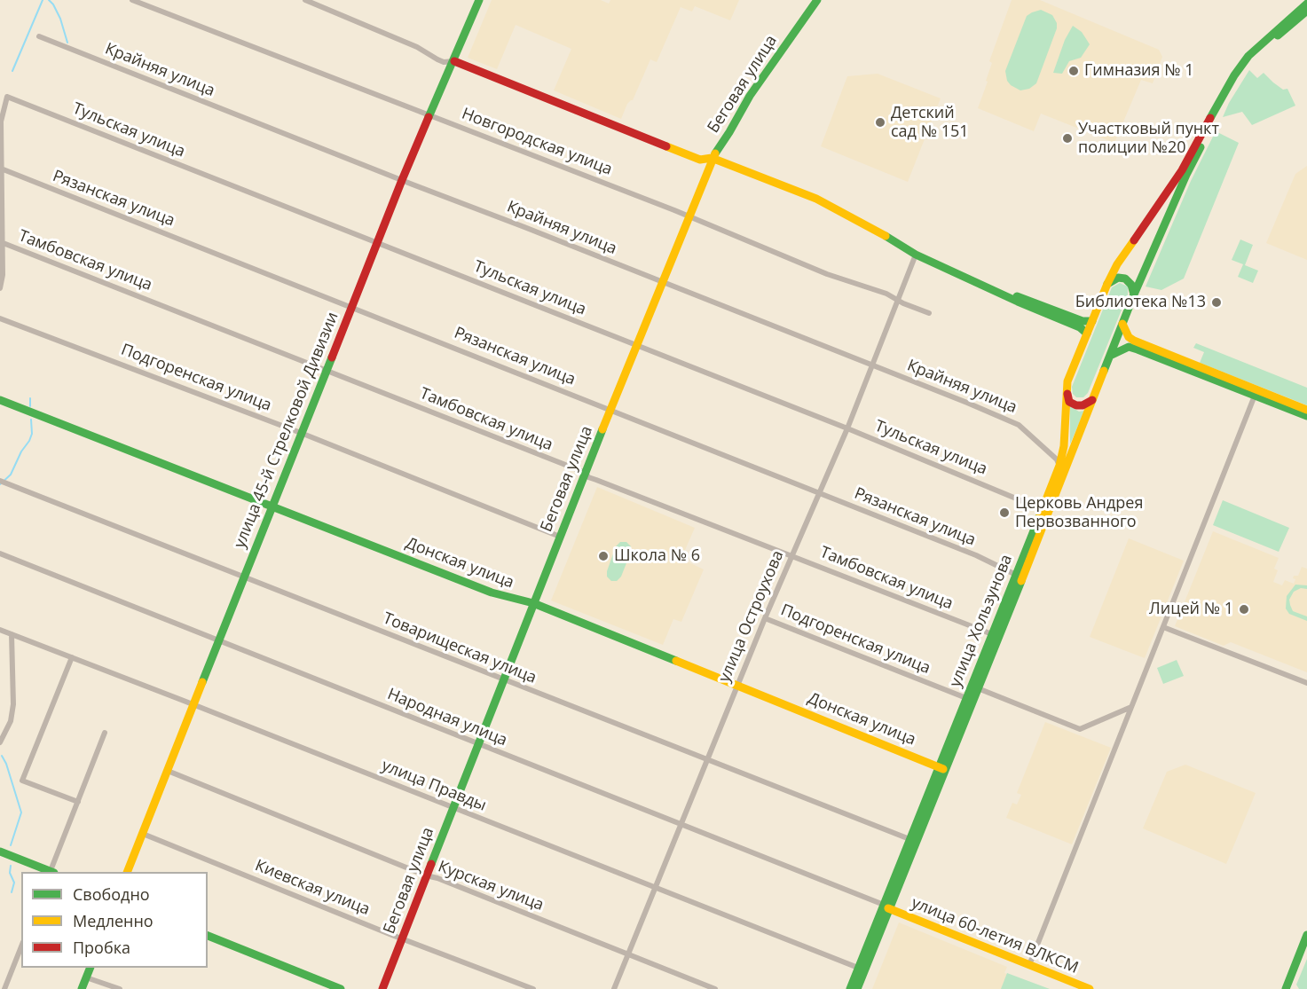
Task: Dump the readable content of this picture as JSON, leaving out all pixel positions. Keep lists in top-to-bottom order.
{
  "streets": {
    "main road": [
      "Беговая улица",
      "улица 45-й Стрелковой Дивизии",
      "Донская улица",
      "улица Хользунова",
      "улица 60-летия ВЛКСМ"
    ],
    "street": [
      "Крайняя улица",
      "Тульская улица",
      "Новгородская улица",
      "Рязанская улица",
      "Тамбовская улица",
      "Подгоренская улица",
      "улица Остроухова",
      "Товарищеская улица",
      "Народная улица",
      "улица Правды",
      "Курская улица",
      "Киевская улица"
    ]
  },
  "crossings": [
    ["Крайняя улица", "Беговая улица"],
    ["Крайняя улица", "улица 45-й Стрелковой Дивизии"],
    ["Крайняя улица", "улица Остроухова"],
    ["Крайняя улица", "улица Хользунова"],
    ["Беговая улица", "Тульская улица"],
    ["Беговая улица", "Новгородская улица"],
    ["Беговая улица", "Рязанская улица"],
    ["Беговая улица", "Тамбовская улица"],
    ["Беговая улица", "Подгоренская улица"],
    ["Беговая улица", "Донская улица"],
    ["Беговая улица", "Товарищеская улица"],
    ["Беговая улица", "Народная улица"],
    ["Беговая улица", "улица Правды"],
    ["Беговая улица", "Курская улица"],
    ["Беговая улица", "Киевская улица"],
    ["Тульская улица", "Рязанская улица"],
    ["Тульская улица", "улица 45-й Стрелковой Дивизии"],
    ["Тульская улица", "улица Остроухова"],
    ["Тульская улица", "улица Хользунова"],
    ["Новгородская улица", "улица 45-й Стрелковой Дивизии"],
    ["Новгородская улица", "улица Остроухова"],
    ["Рязанская улица", "улица 45-й Стрелковой Дивизии"],
    ["Рязанская улица", "улица Остроухова"],
    ["Рязанская улица", "улица Хользунова"],
    ["Тамбовская улица", "улица 45-й Стрелковой Дивизии"],
    ["Тамбовская улица", "улица Остроухова"],
    ["Тамбовская улица", "улица Хользунова"],
    ["Подгоренская улица", "улица 45-й Стрелковой Дивизии"],
    ["Подгоренская улица", "улица Остроухова"],
    ["Подгоренская улица", "улица Хользунова"],
    ["улица 45-й Стрелковой Дивизии", "Донская улица"],
    ["улица 45-й Стрелковой Дивизии", "Товарищеская улица"],
    ["улица 45-й Стрелковой Дивизии", "Народная улица"],
    ["улица 45-й Стрелковой Дивизии", "улица Правды"],
    ["улица 45-й Стрелковой Дивизии", "Курская улица"],
    ["улица 45-й Стрелковой Дивизии", "Киевская улица"],
    ["Донская улица", "улица Остроухова"],
    ["Донская улица", "улица Хользунова"],
    ["улица Остроухова", "Товарищеская улица"],
    ["улица Остроухова", "Народная улица"],
    ["улица Остроухова", "улица Правды"],
    ["улица Остроухова", "Курская улица"],
    ["улица Хользунова", "Товарищеская улица"],
    ["улица Хользунова", "Народная улица"],
    ["улица Хользунова", "улица Правды"],
    ["улица Хользунова", "улица 60-летия ВЛКСМ"],
    ["Народная улица", "улица 60-летия ВЛКСМ"]
  ],
  "places": [
    "Гимназия № 1",
    "Детский сад № 151",
    "Участковый пункт полиции №20",
    "Библиотека №13",
    "Церковь Андрея Первозванного",
    "Школа № 6",
    "Лицей № 1"
  ],
  "legend": ["Свободно", "Медленно", "Пробка"]
}
